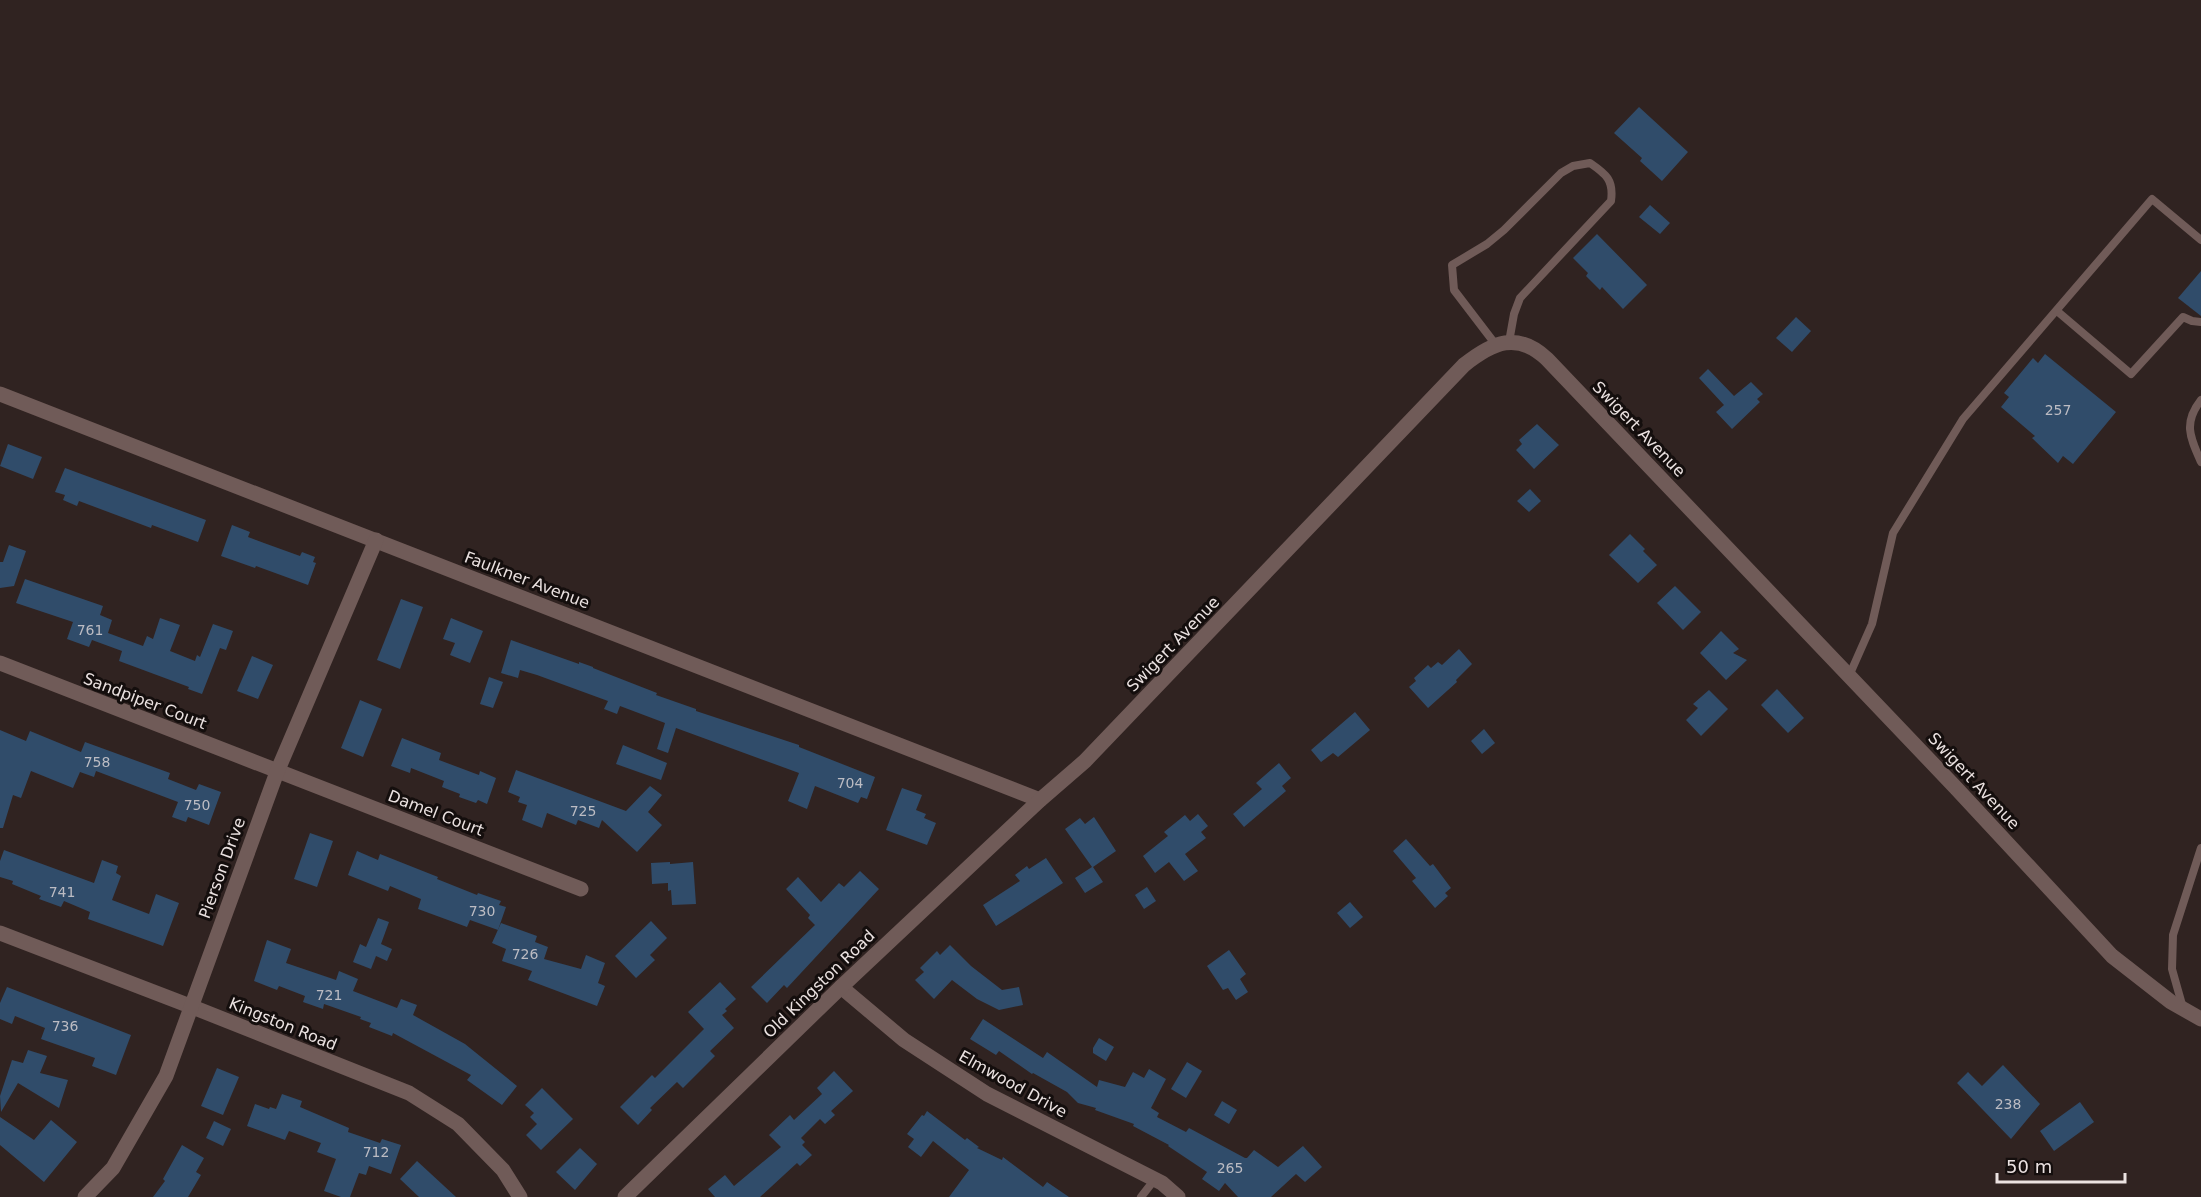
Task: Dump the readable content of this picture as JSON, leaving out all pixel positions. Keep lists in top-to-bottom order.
{
  "streets": {
    "street": [
      "Swigert Avenue",
      "Faulkner Avenue",
      "Sandpiper Court",
      "Damel Court",
      "Pierson Drive",
      "Old Kingston Road",
      "Kingston Road",
      "Elmwood Drive"
    ]
  },
  "crossings": [
    ["Swigert Avenue", "Faulkner Avenue"],
    ["Swigert Avenue", "Old Kingston Road"],
    ["Faulkner Avenue", "Pierson Drive"],
    ["Faulkner Avenue", "Old Kingston Road"],
    ["Sandpiper Court", "Damel Court"],
    ["Sandpiper Court", "Pierson Drive"],
    ["Damel Court", "Pierson Drive"],
    ["Pierson Drive", "Kingston Road"],
    ["Old Kingston Road", "Elmwood Drive"]
  ],
  "house_numbers": [
    "257",
    "761",
    "758",
    "704",
    "750",
    "725",
    "741",
    "730",
    "726",
    "721",
    "736",
    "238",
    "712",
    "265"
  ],
  "scale_bar": "50 m"
}
